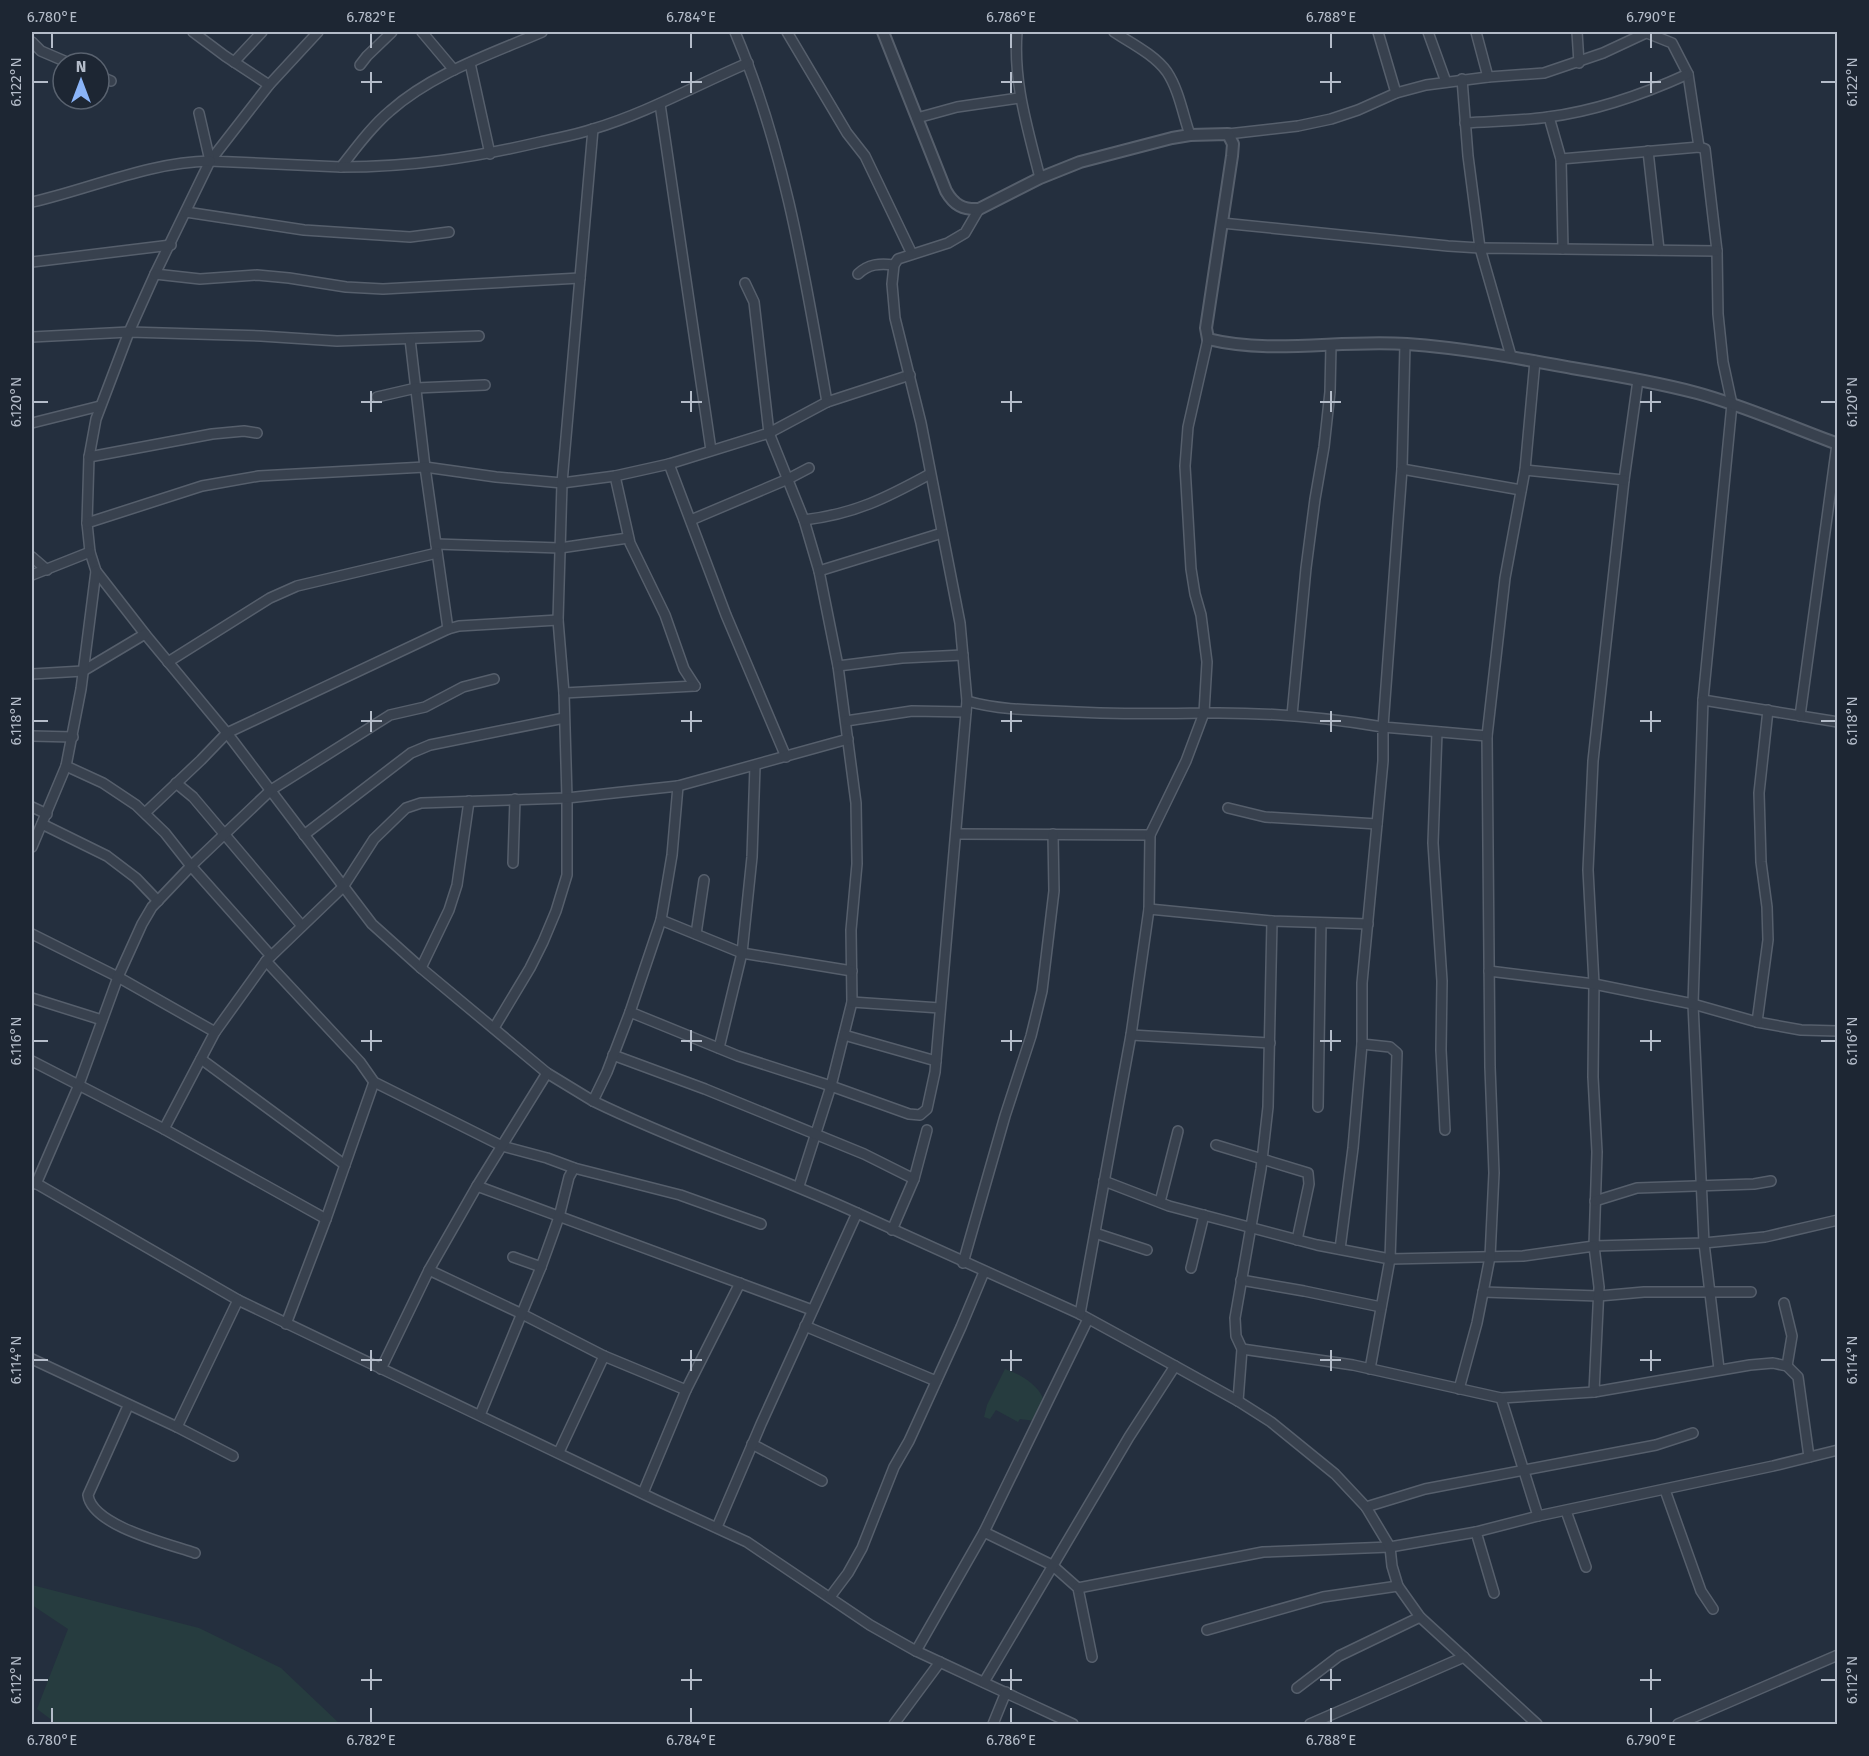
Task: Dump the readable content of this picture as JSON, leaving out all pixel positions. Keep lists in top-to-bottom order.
{
  "north": "top",
  "coordinates": [
    "6.780°E",
    "6.782°E",
    "6.784°E",
    "6.786°E",
    "6.788°E",
    "6.790°E",
    "6.122°N",
    "6.120°N",
    "6.118°N",
    "6.116°N",
    "6.114°N",
    "6.112°N"
  ]
}
